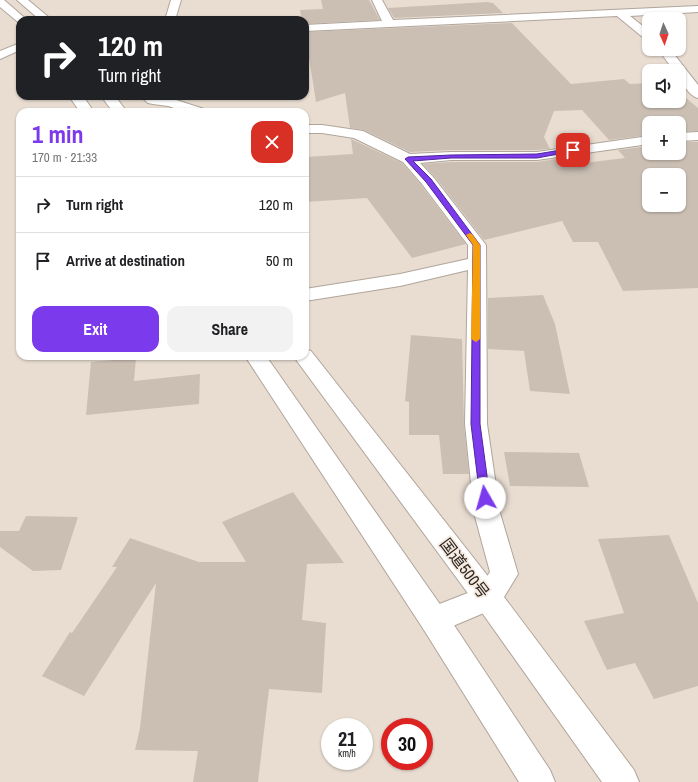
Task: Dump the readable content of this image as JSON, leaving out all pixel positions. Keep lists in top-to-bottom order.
{
  "streets": {
    "main road": ["国道500号"]
  },
  "north": "bottom",
  "page": {
    "map_buttons": ["+", "−"],
    "turn": ["120 m", "Turn right"],
    "heading": ["1 min", "170 m · 21:33"],
    "list": [
      {
        "name": "Turn right",
        "value": "120 m"
      },
      {
        "name": "Arrive at destination",
        "value": "50 m"
      }
    ],
    "buttons": ["Exit", "Share"],
    "speed": "21 km/h",
    "limit": "30"
  }
}
